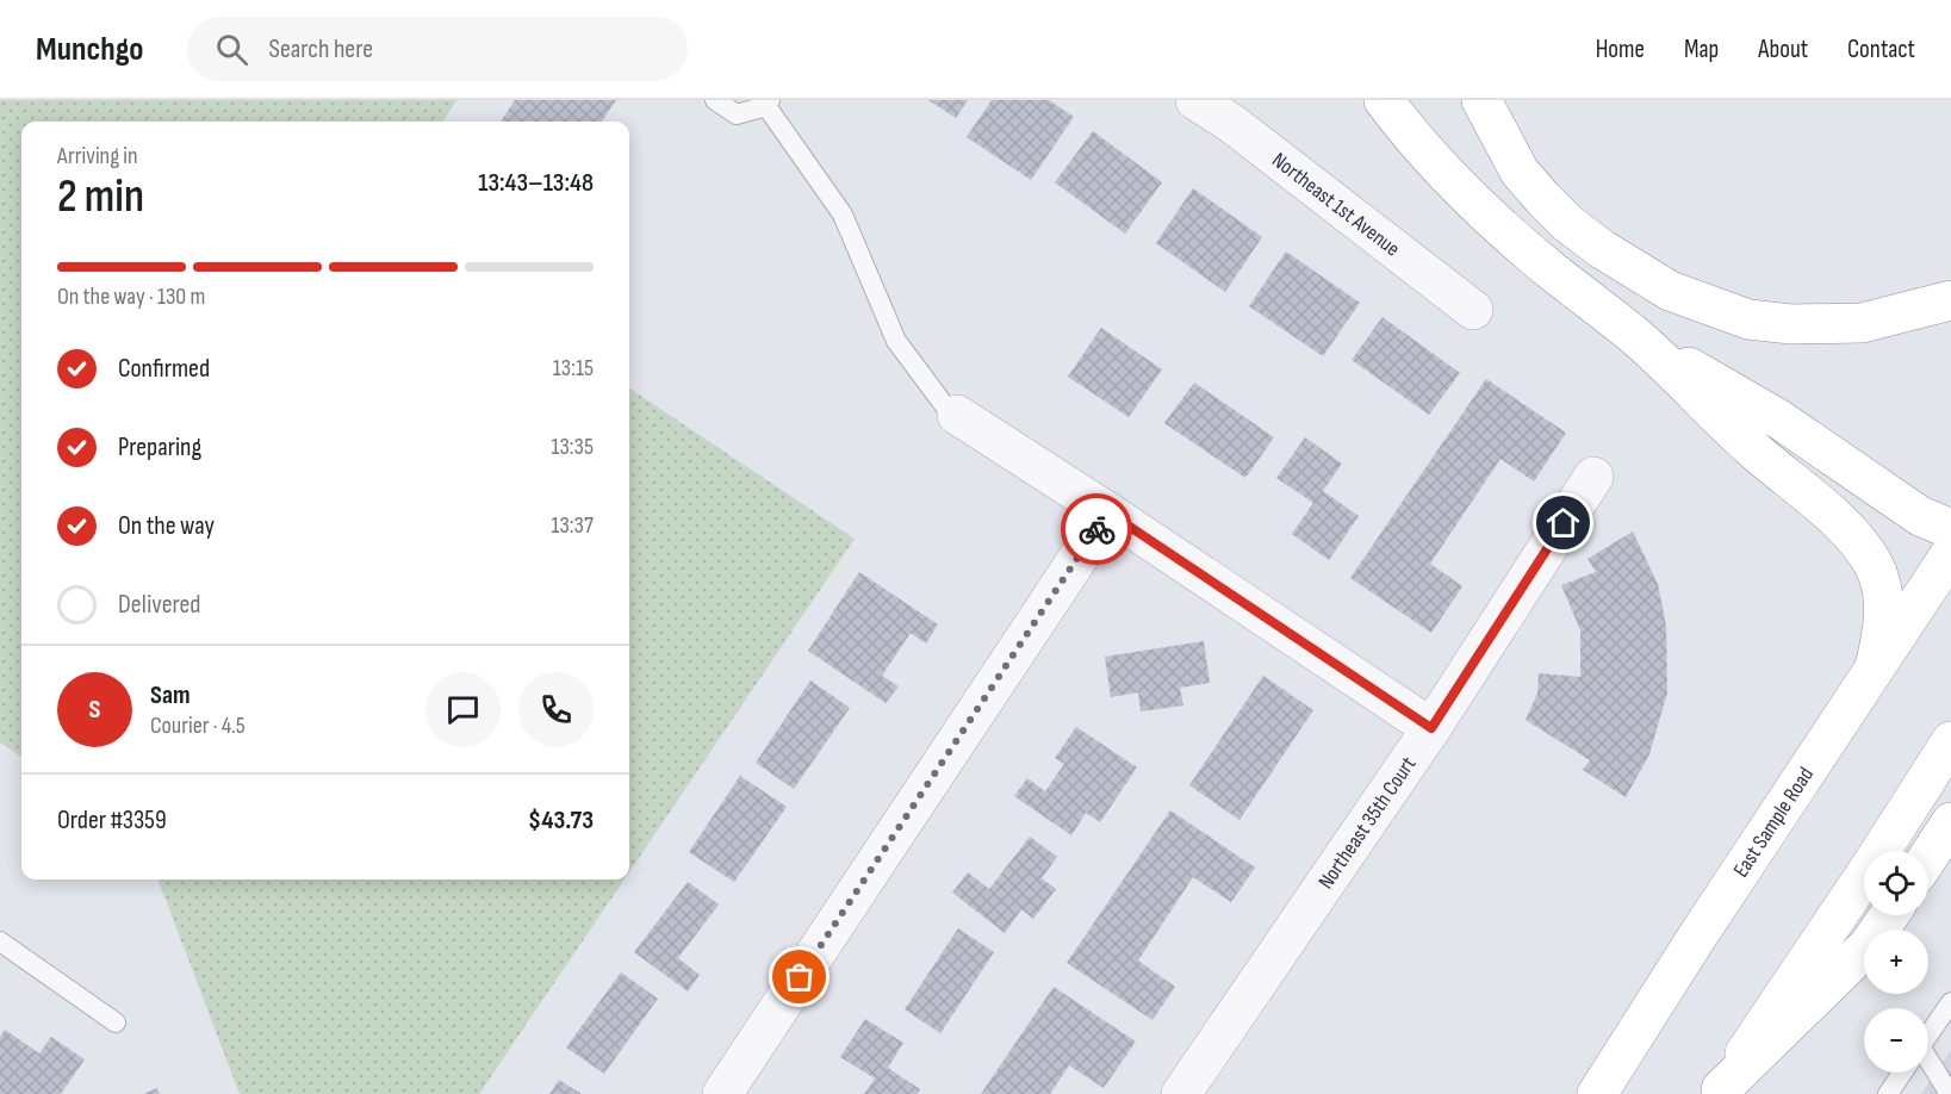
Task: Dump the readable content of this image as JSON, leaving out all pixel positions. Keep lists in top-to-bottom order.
{
  "streets": {
    "main road": ["East Sample Road"],
    "street": ["Northeast 1st Avenue", "Northeast 35th Court"]
  },
  "page": {
    "header": "Munchgo",
    "search": "Search here",
    "nav": [
      "Home",
      "Map",
      "About",
      "Contact"
    ],
    "heading": ["2 min", "Arriving in", "13:43–13:48"],
    "panel": [
      "Sam",
      "Courier · 4.5",
      "Order #3359",
      "$43.73"
    ],
    "bar": "On the way · 130 m",
    "list": [
      ["Confirmed", "13:15"],
      ["Preparing", "13:35"],
      ["On the way", "13:37"],
      "Delivered"
    ],
    "round": "S",
    "map_buttons": ["+", "−"]
  }
}
